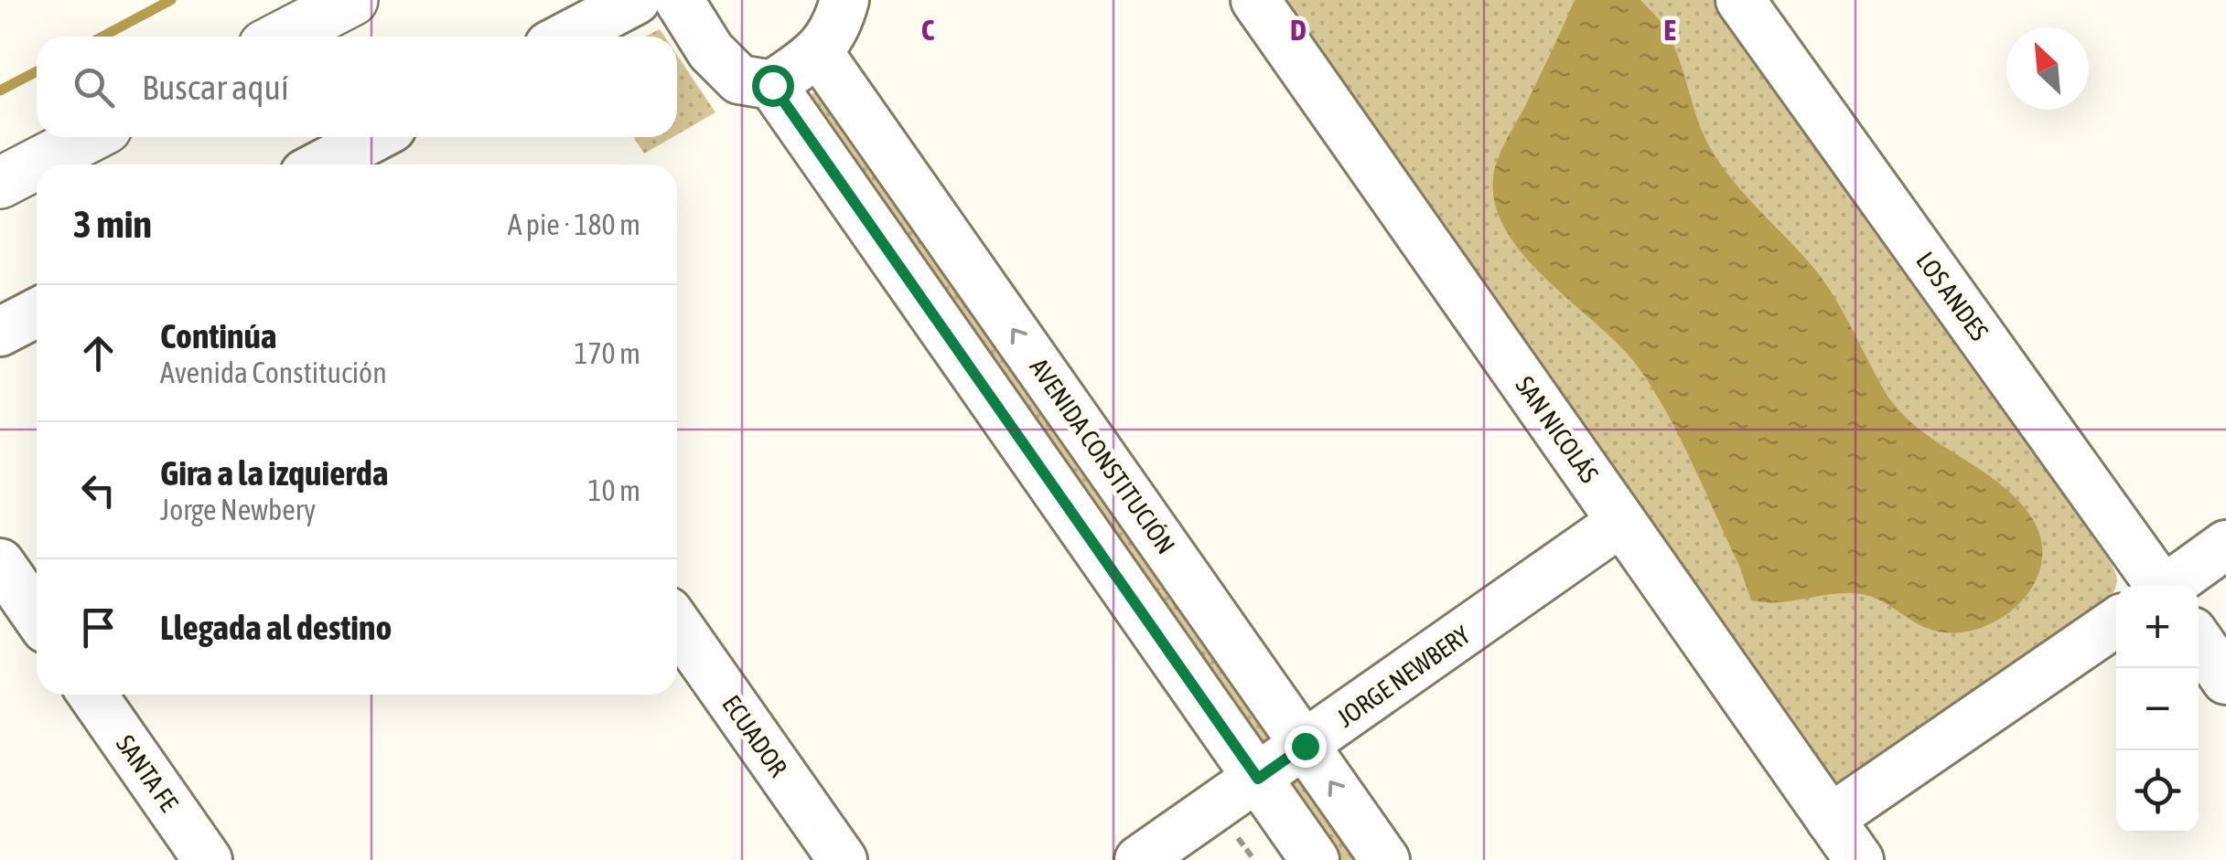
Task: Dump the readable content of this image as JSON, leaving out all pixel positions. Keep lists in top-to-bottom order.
{
  "streets": {
    "street": [
      "LOS ANDES",
      "SAN NICOLÁS",
      "AVENIDA CONSTITUCIÓN",
      "JORGE NEWBERY",
      "ECUADOR",
      "SANTA FE"
    ]
  },
  "crossings": [
    ["SAN NICOLÁS", "JORGE NEWBERY"],
    ["AVENIDA CONSTITUCIÓN", "JORGE NEWBERY"]
  ],
  "north": "top left",
  "page": {
    "search": "Buscar aquí",
    "heading": ["3 min", "A pie · 180 m"],
    "list": [
      ["Continúa", "Avenida Constitución", "170 m"],
      ["Gira a la izquierda", "Jorge Newbery", "10 m"],
      "Llegada al destino"
    ],
    "map_buttons": ["+", "−"]
  },
  "grid": {
    "columns": ["C", "D", "E"]
  }
}
